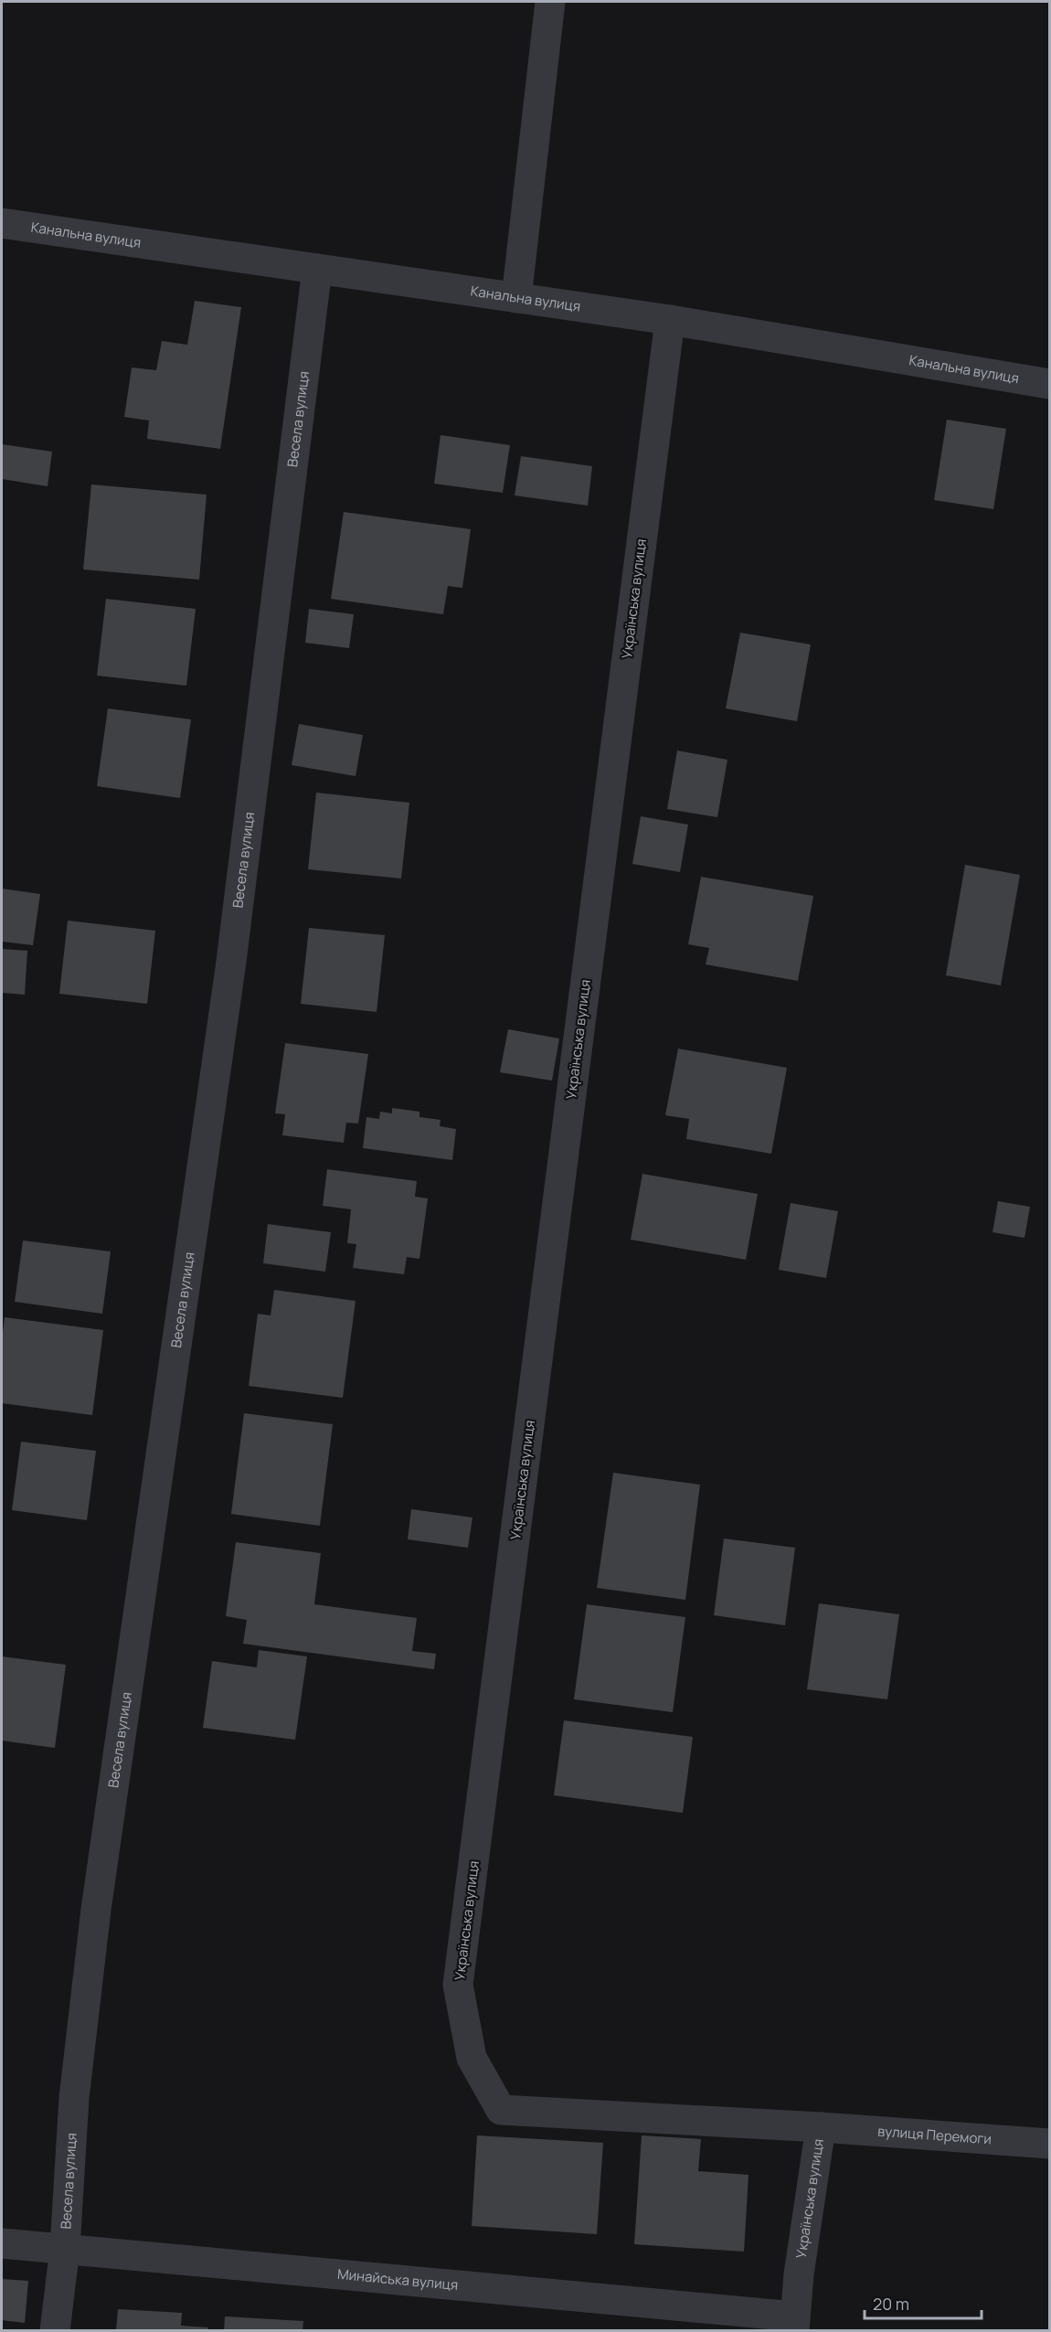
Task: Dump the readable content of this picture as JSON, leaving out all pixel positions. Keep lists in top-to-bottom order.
{
  "streets": {
    "street": [
      "Канальна вулиця",
      "Весела вулиця",
      "Українська вулиця",
      "вулиця Перемоги",
      "Минайська вулиця"
    ]
  },
  "crossings": [
    ["Канальна вулиця", "Весела вулиця"],
    ["Канальна вулиця", "Українська вулиця"],
    ["Весела вулиця", "Минайська вулиця"],
    ["Українська вулиця", "вулиця Перемоги"],
    ["Українська вулиця", "Минайська вулиця"]
  ],
  "scale_bar": "20 m"
}
